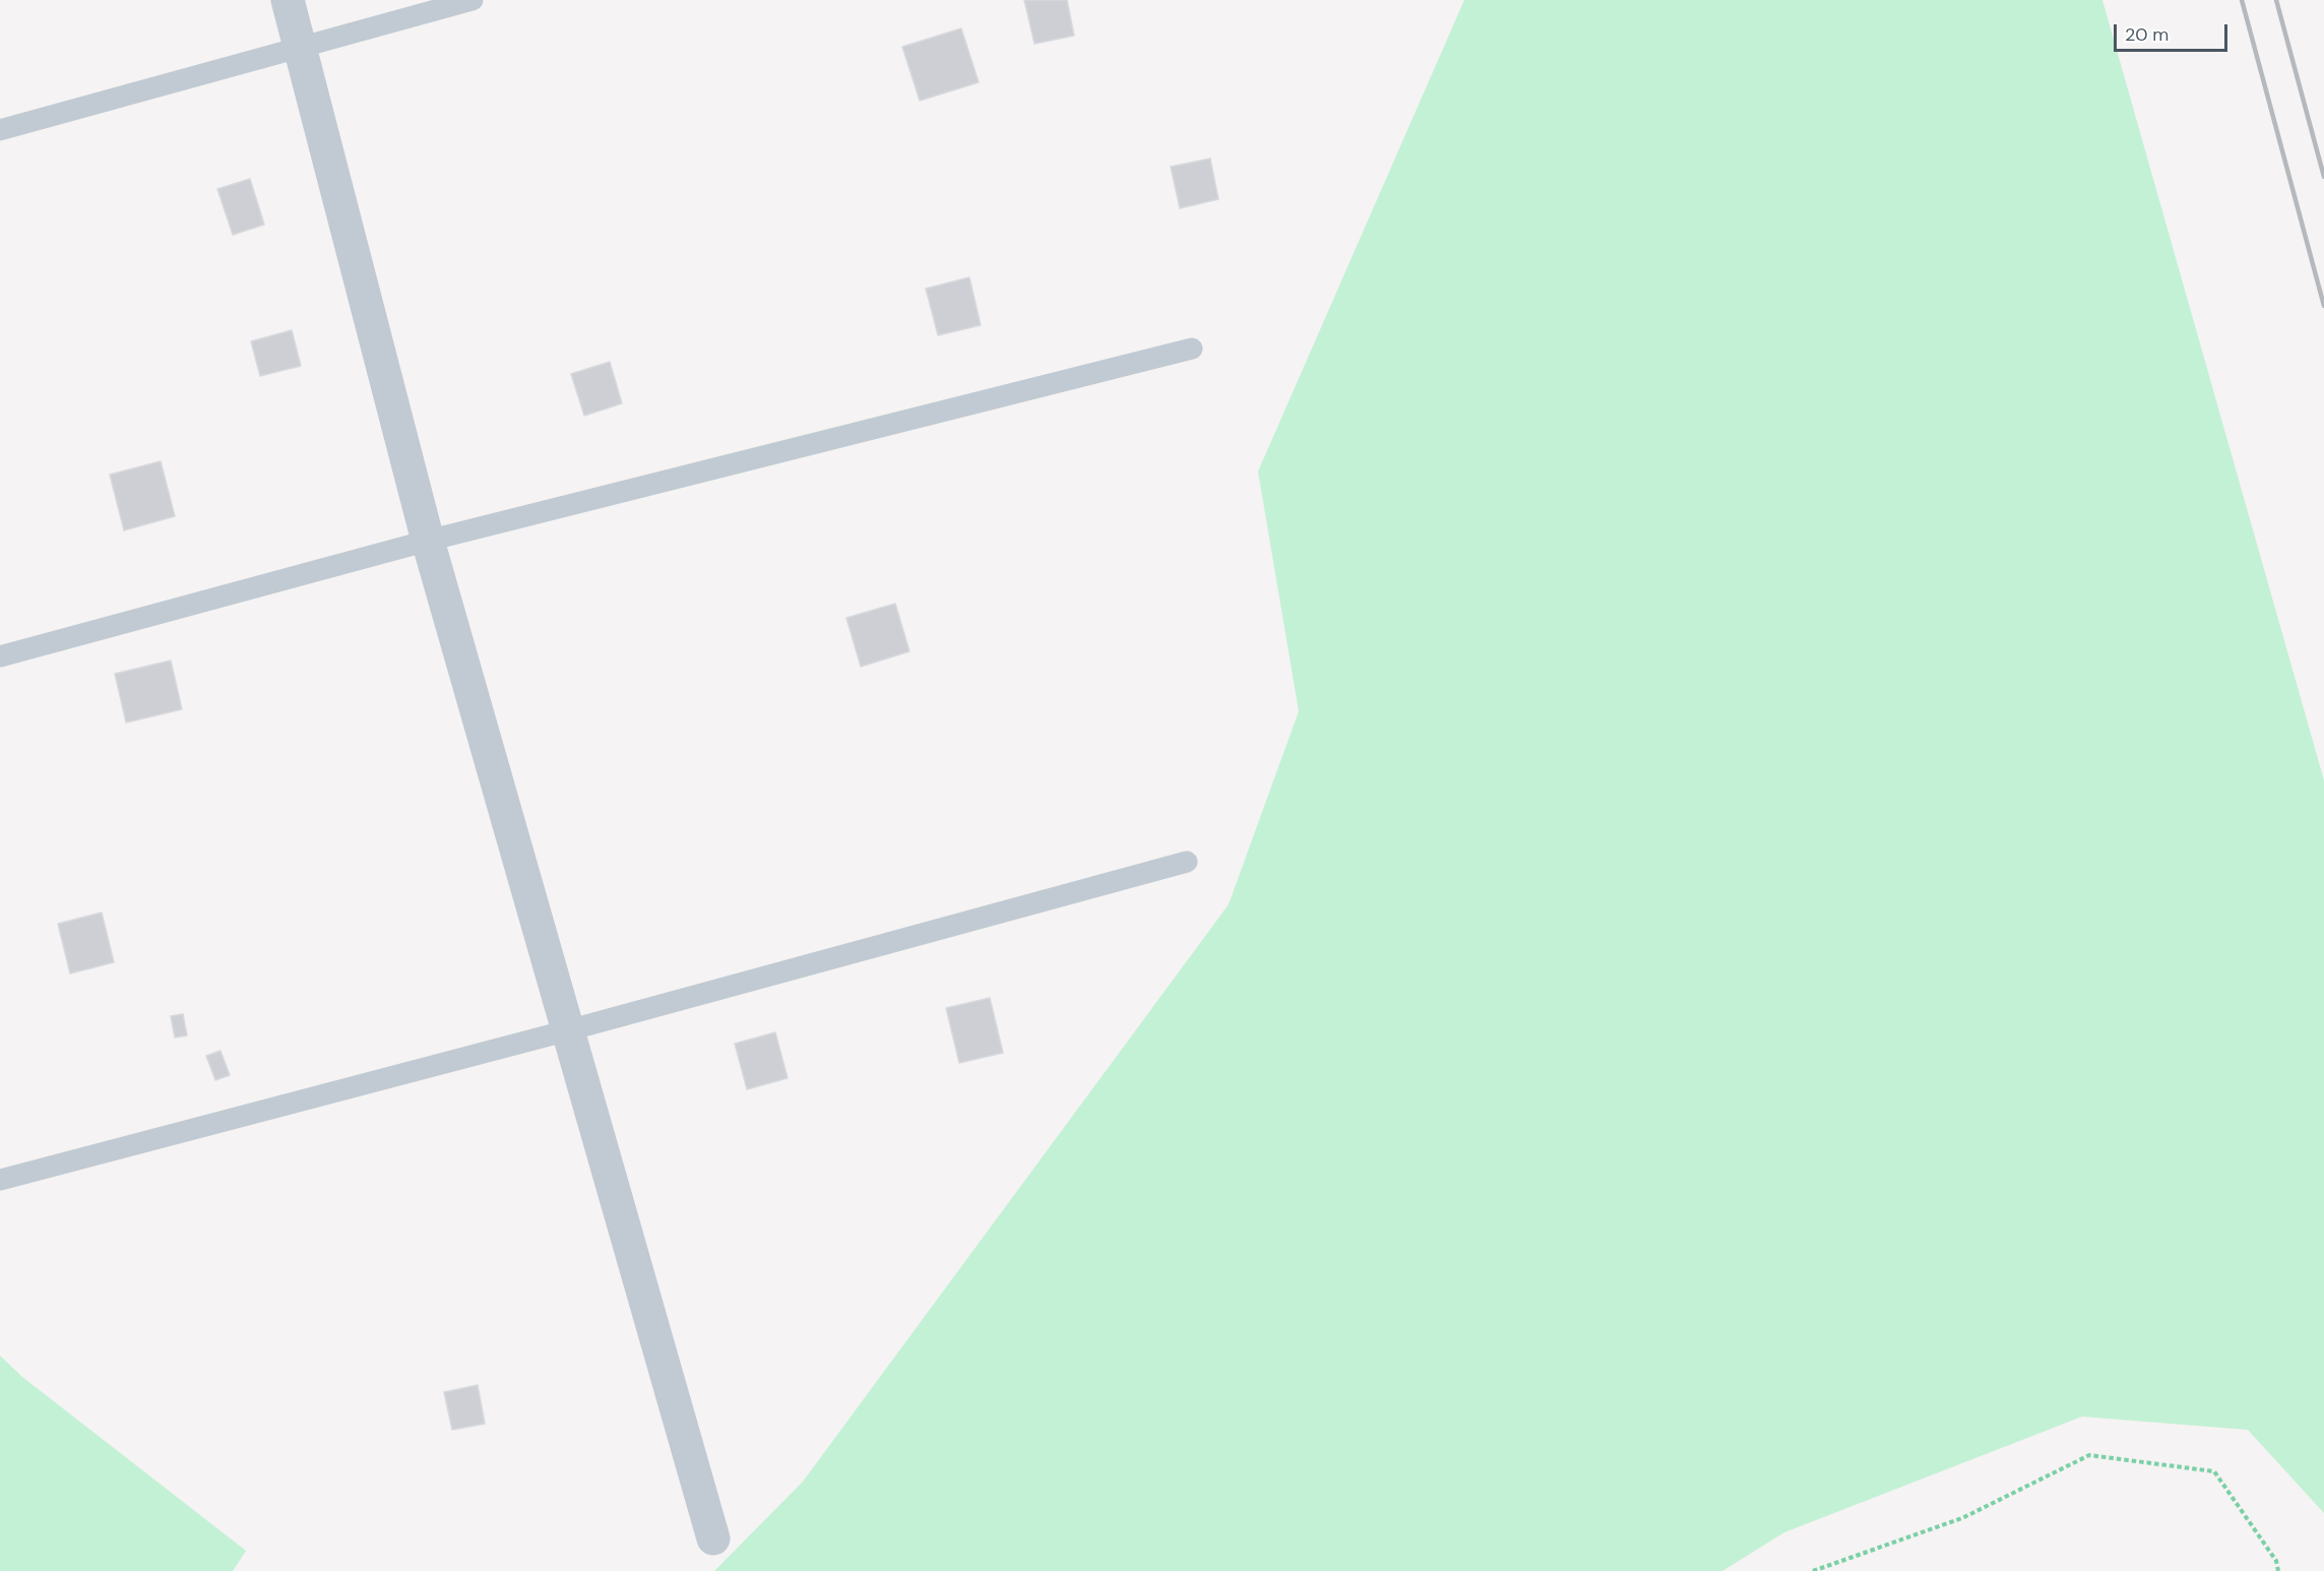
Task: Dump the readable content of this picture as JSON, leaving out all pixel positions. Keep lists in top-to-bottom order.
{
  "scale_bar": "20 m"
}
